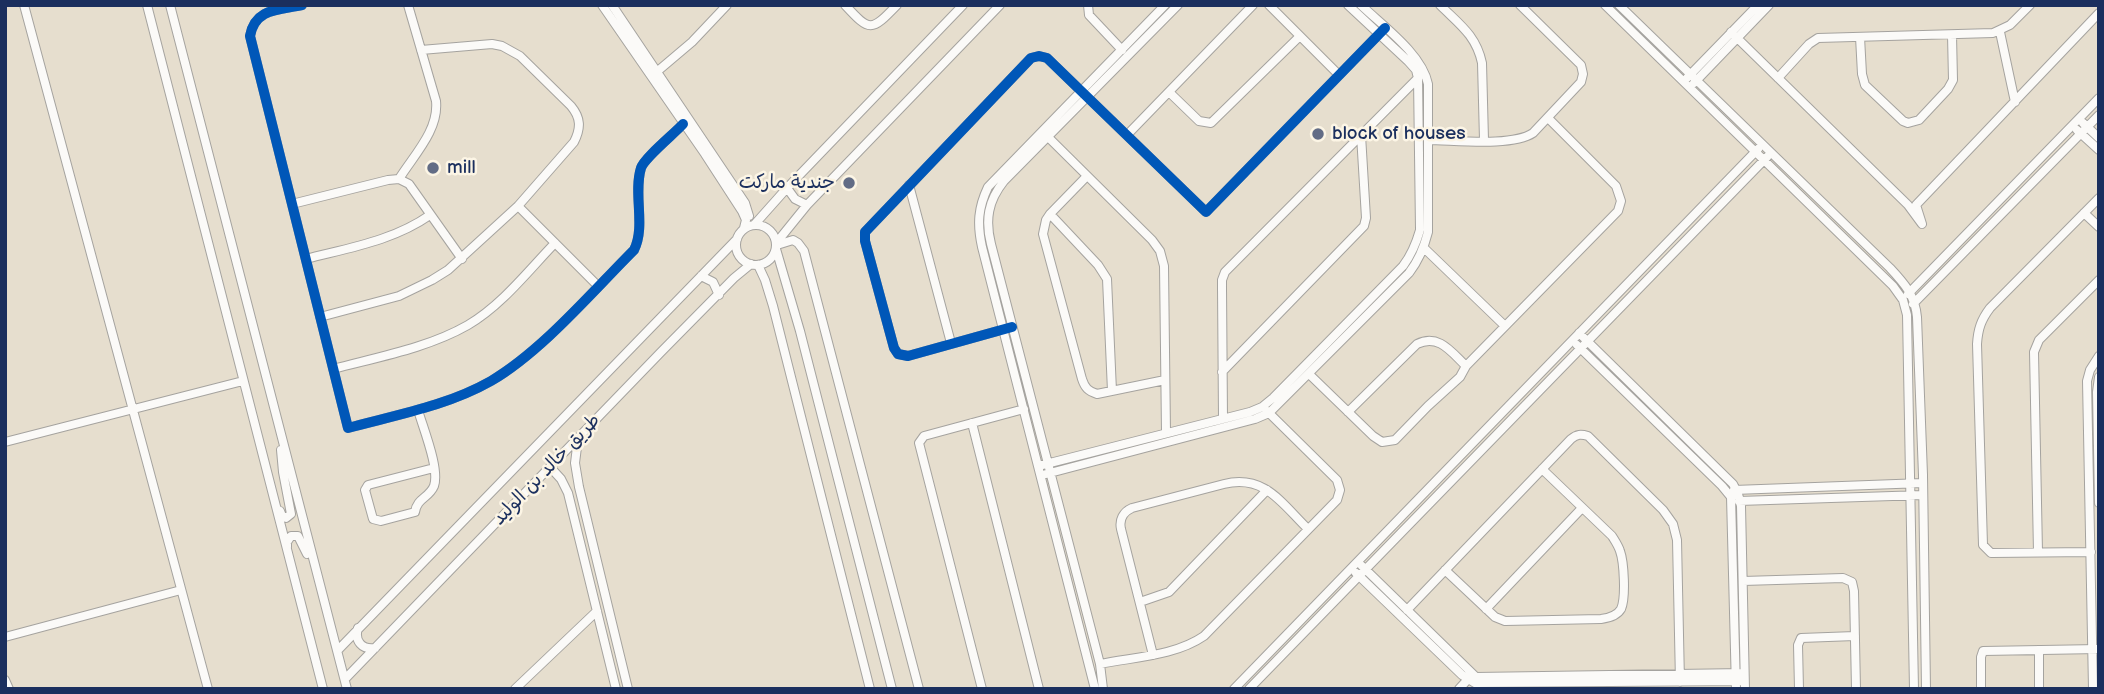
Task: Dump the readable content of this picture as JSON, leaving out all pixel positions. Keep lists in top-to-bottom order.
{
  "streets": {
    "street": ["طريق خالد بن الوليد"]
  },
  "places": ["block of houses", "mill", "جندية ماركت"]
}
